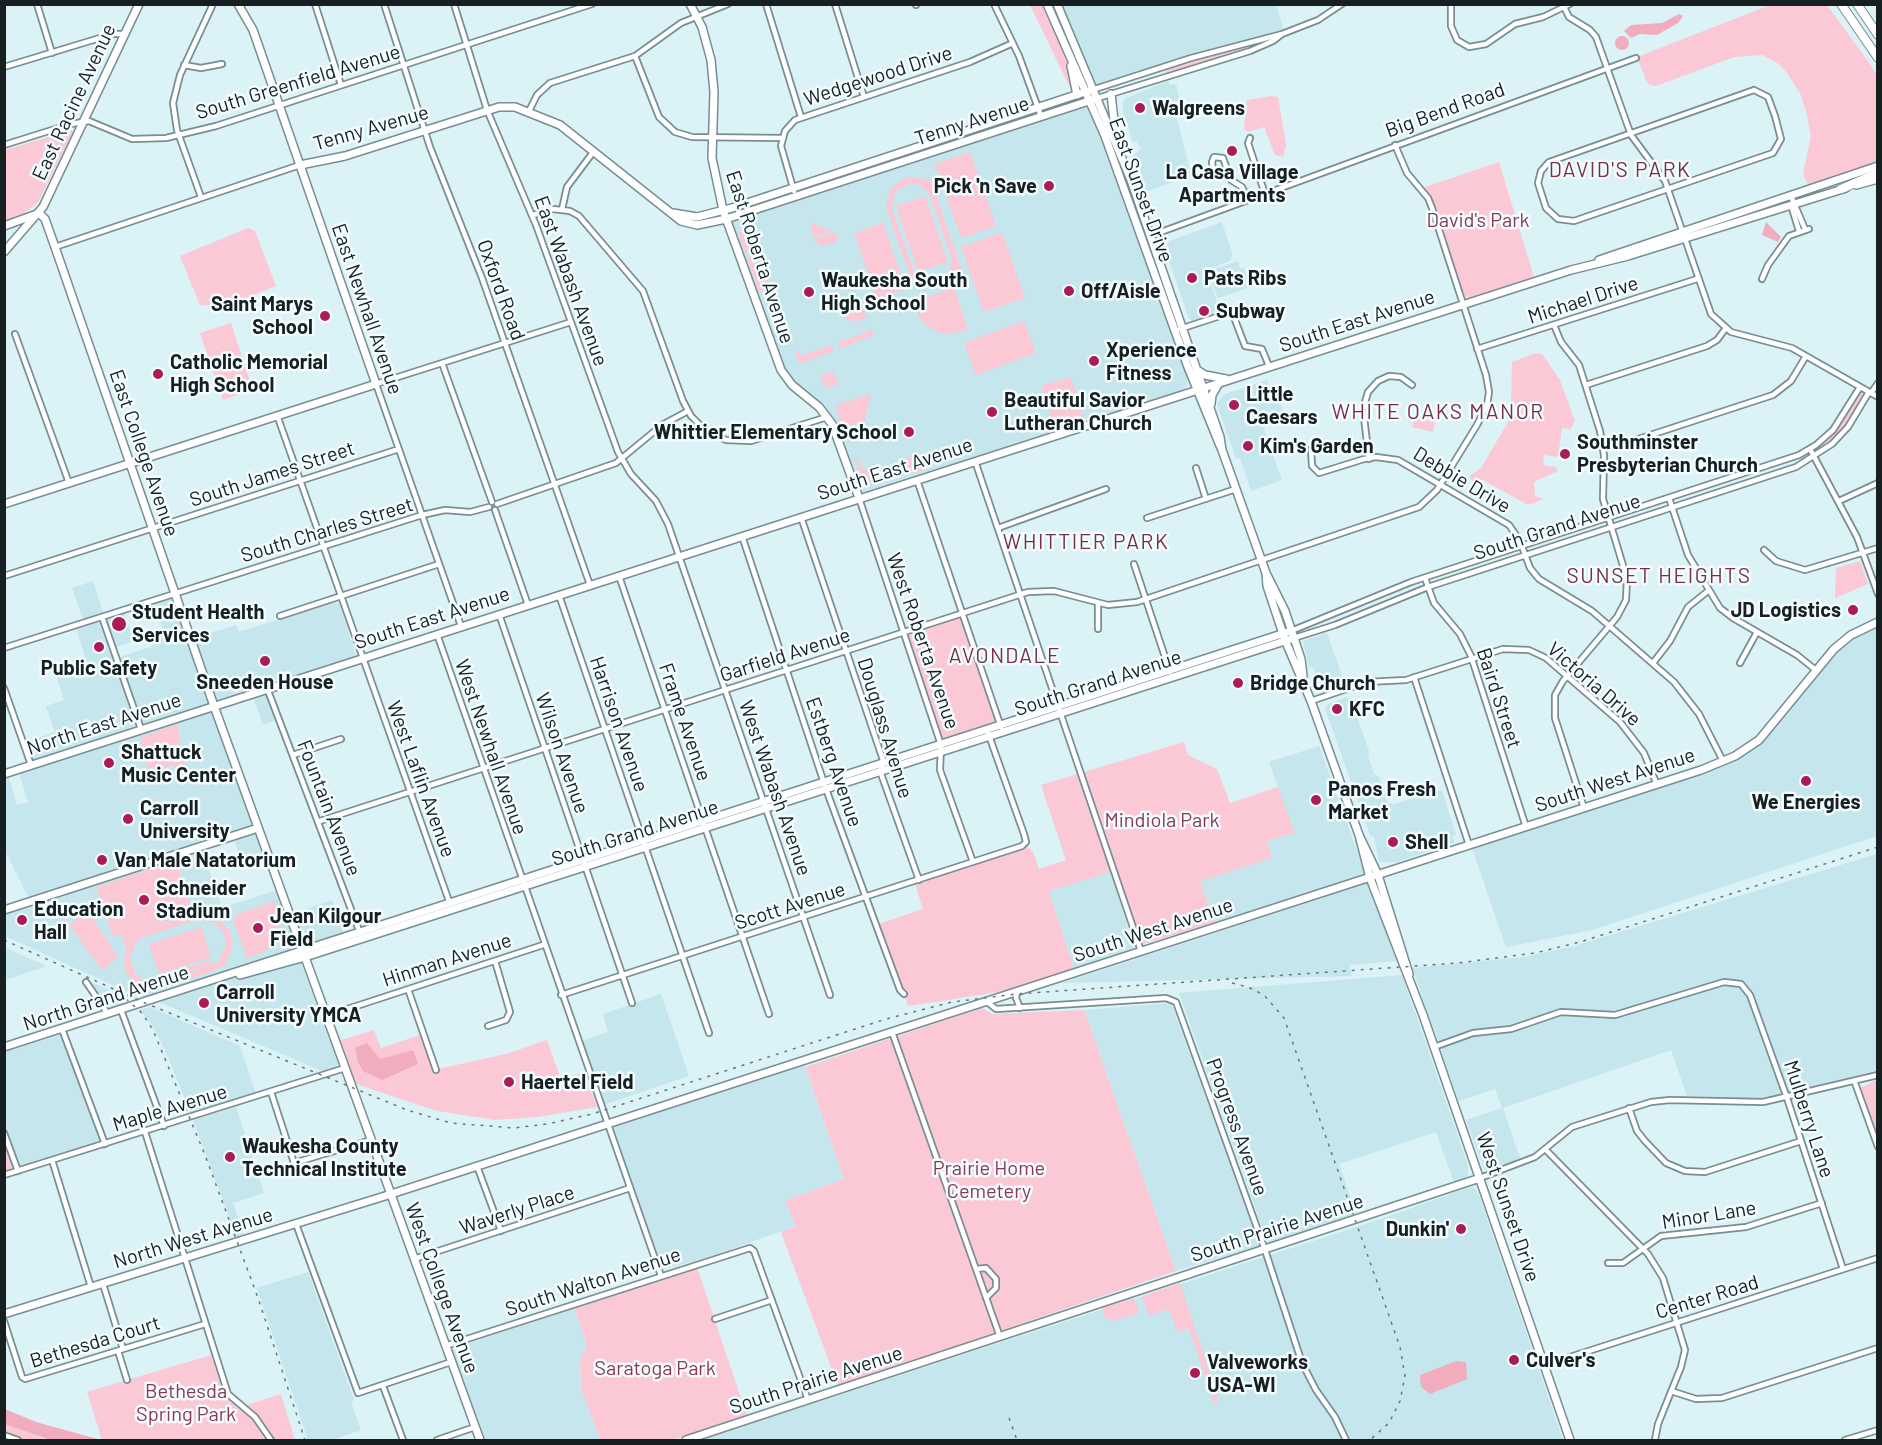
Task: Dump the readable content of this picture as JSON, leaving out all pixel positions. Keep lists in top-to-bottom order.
{
  "streets": {
    "street": [
      "Wedgewood Drive",
      "South Greenfield Avenue",
      "East Racine Avenue",
      "Big Bend Road",
      "Tenny Avenue",
      "East Sunset Drive",
      "East Roberta Avenue",
      "East Wabash Avenue",
      "Oxford Road",
      "Michael Drive",
      "East Newhall Avenue",
      "South East Avenue",
      "East College Avenue",
      "South James Street",
      "Debbie Drive",
      "South Grand Avenue",
      "South Charles Street",
      "West Roberta Avenue",
      "Garfield Avenue",
      "Victoria Drive",
      "Baird Street",
      "Frame Avenue",
      "North East Avenue",
      "Harrison Avenue",
      "Douglass Avenue",
      "West Newhall Avenue",
      "Wilson Avenue",
      "Estberg Avenue",
      "West Laflin Avenue",
      "South West Avenue",
      "West Wabash Avenue",
      "Fountain Avenue",
      "Scott Avenue",
      "Hinman Avenue",
      "North Grand Avenue",
      "Maple Avenue",
      "Mulberry Lane",
      "Progress Avenue",
      "West Sunset Drive",
      "Waverly Place",
      "Minor Lane",
      "South Prairie Avenue",
      "North West Avenue",
      "South Walton Avenue",
      "West College Avenue",
      "Center Road",
      "Bethesda Court"
    ]
  },
  "crossings": [
    ["South Greenfield Avenue", "East Racine Avenue"],
    ["South Greenfield Avenue", "East Wabash Avenue"],
    ["South Greenfield Avenue", "Oxford Road"],
    ["South Greenfield Avenue", "East Newhall Avenue"],
    ["East Racine Avenue", "East College Avenue"],
    ["Big Bend Road", "East Sunset Drive"],
    ["Big Bend Road", "Garfield Avenue"],
    ["Tenny Avenue", "East Sunset Drive"],
    ["Tenny Avenue", "East Roberta Avenue"],
    ["Tenny Avenue", "East Wabash Avenue"],
    ["Tenny Avenue", "Oxford Road"],
    ["Tenny Avenue", "East Newhall Avenue"],
    ["Tenny Avenue", "East College Avenue"],
    ["East Sunset Drive", "South East Avenue"],
    ["East Sunset Drive", "West Sunset Drive"],
    ["East Roberta Avenue", "South East Avenue"],
    ["East Roberta Avenue", "West Roberta Avenue"],
    ["East Wabash Avenue", "South East Avenue"],
    ["East Wabash Avenue", "South Charles Street"],
    ["East Wabash Avenue", "West Wabash Avenue"],
    ["Oxford Road", "South East Avenue"],
    ["Oxford Road", "South Charles Street"],
    ["Michael Drive", "Garfield Avenue"],
    ["East Newhall Avenue", "South East Avenue"],
    ["East Newhall Avenue", "South James Street"],
    ["East Newhall Avenue", "South Charles Street"],
    ["South East Avenue", "East College Avenue"],
    ["South East Avenue", "West Roberta Avenue"],
    ["South East Avenue", "Garfield Avenue"],
    ["South East Avenue", "Frame Avenue"],
    ["South East Avenue", "North East Avenue"],
    ["South East Avenue", "Harrison Avenue"],
    ["South East Avenue", "Douglass Avenue"],
    ["South East Avenue", "West Newhall Avenue"],
    ["South East Avenue", "Wilson Avenue"],
    ["South East Avenue", "Estberg Avenue"],
    ["South East Avenue", "West Laflin Avenue"],
    ["South East Avenue", "West Wabash Avenue"],
    ["South East Avenue", "Fountain Avenue"],
    ["South East Avenue", "West Sunset Drive"],
    ["South East Avenue", "West College Avenue"],
    ["East College Avenue", "South James Street"],
    ["East College Avenue", "South Charles Street"],
    ["East College Avenue", "North East Avenue"],
    ["East College Avenue", "West College Avenue"],
    ["South James Street", "West Laflin Avenue"],
    ["Debbie Drive", "South Grand Avenue"],
    ["Debbie Drive", "Garfield Avenue"],
    ["Debbie Drive", "South West Avenue"],
    ["South Grand Avenue", "West Roberta Avenue"],
    ["South Grand Avenue", "Baird Street"],
    ["South Grand Avenue", "Frame Avenue"],
    ["South Grand Avenue", "Harrison Avenue"],
    ["South Grand Avenue", "Douglass Avenue"],
    ["South Grand Avenue", "West Newhall Avenue"],
    ["South Grand Avenue", "Wilson Avenue"],
    ["South Grand Avenue", "Estberg Avenue"],
    ["South Grand Avenue", "West Laflin Avenue"],
    ["South Grand Avenue", "West Wabash Avenue"],
    ["South Grand Avenue", "Fountain Avenue"],
    ["South Grand Avenue", "Scott Avenue"],
    ["South Grand Avenue", "North Grand Avenue"],
    ["South Grand Avenue", "West Sunset Drive"],
    ["South Grand Avenue", "West College Avenue"],
    ["South Charles Street", "West Laflin Avenue"],
    ["West Roberta Avenue", "Garfield Avenue"],
    ["West Roberta Avenue", "Scott Avenue"],
    ["Garfield Avenue", "Frame Avenue"],
    ["Garfield Avenue", "Harrison Avenue"],
    ["Garfield Avenue", "Douglass Avenue"],
    ["Garfield Avenue", "West Newhall Avenue"],
    ["Garfield Avenue", "Wilson Avenue"],
    ["Garfield Avenue", "Estberg Avenue"],
    ["Garfield Avenue", "West Laflin Avenue"],
    ["Garfield Avenue", "West Wabash Avenue"],
    ["Garfield Avenue", "Fountain Avenue"],
    ["Garfield Avenue", "West Sunset Drive"],
    ["Victoria Drive", "Baird Street"],
    ["Victoria Drive", "South West Avenue"],
    ["Victoria Drive", "West Sunset Drive"],
    ["Baird Street", "South West Avenue"],
    ["Frame Avenue", "Scott Avenue"],
    ["North East Avenue", "West College Avenue"],
    ["Harrison Avenue", "Scott Avenue"],
    ["Douglass Avenue", "Scott Avenue"],
    ["West Newhall Avenue", "South West Avenue"],
    ["West Newhall Avenue", "Scott Avenue"],
    ["West Newhall Avenue", "Hinman Avenue"],
    ["West Newhall Avenue", "Waverly Place"],
    ["West Newhall Avenue", "South Walton Avenue"],
    ["Wilson Avenue", "Scott Avenue"],
    ["Estberg Avenue", "Scott Avenue"],
    ["South West Avenue", "Progress Avenue"],
    ["South West Avenue", "West Sunset Drive"],
    ["South West Avenue", "North West Avenue"],
    ["South West Avenue", "West College Avenue"],
    ["West Wabash Avenue", "Scott Avenue"],
    ["Hinman Avenue", "West College Avenue"],
    ["North Grand Avenue", "West College Avenue"],
    ["Maple Avenue", "West College Avenue"],
    ["Mulberry Lane", "West Sunset Drive"],
    ["Mulberry Lane", "Minor Lane"],
    ["Mulberry Lane", "South Prairie Avenue"],
    ["Mulberry Lane", "Center Road"],
    ["Progress Avenue", "South Prairie Avenue"],
    ["West Sunset Drive", "South Prairie Avenue"],
    ["West Sunset Drive", "Center Road"],
    ["Waverly Place", "West College Avenue"],
    ["North West Avenue", "West College Avenue"],
    ["South Walton Avenue", "West College Avenue"]
  ],
  "districts": [
    "DAVID'S PARK",
    "WHITE OAKS MANOR",
    "WHITTIER PARK",
    "SUNSET HEIGHTS",
    "AVONDALE"
  ],
  "parks": [
    "David's Park",
    "Mindiola Park",
    "Prairie Home Cemetery",
    "Saratoga Park",
    "Bethesda Spring Park"
  ],
  "places": [
    "Walgreens",
    "La Casa Village Apartments",
    "Pick 'n Save",
    "Pats Ribs",
    "Off/Aisle",
    "Waukesha South High School",
    "Subway",
    "Saint Marys School",
    "Xperience Fitness",
    "Catholic Memorial High School",
    "Little Caesars",
    "Beautiful Savior Lutheran Church",
    "Whittier Elementary School",
    "Kim's Garden",
    "Southminster Presbyterian Church",
    "JD Logistics",
    "Student Health Services",
    "Public Safety",
    "Sneeden House",
    "Bridge Church",
    "KFC",
    "Shattuck Music Center",
    "We Energies",
    "Panos Fresh Market",
    "Carroll University",
    "Shell",
    "Van Male Natatorium",
    "Schneider Stadium",
    "Education Hall",
    "Jean Kilgour Field",
    "Carroll University YMCA",
    "Haertel Field",
    "Waukesha County Technical Institute",
    "Dunkin'",
    "Culver's",
    "Valveworks USA-WI"
  ]
}
